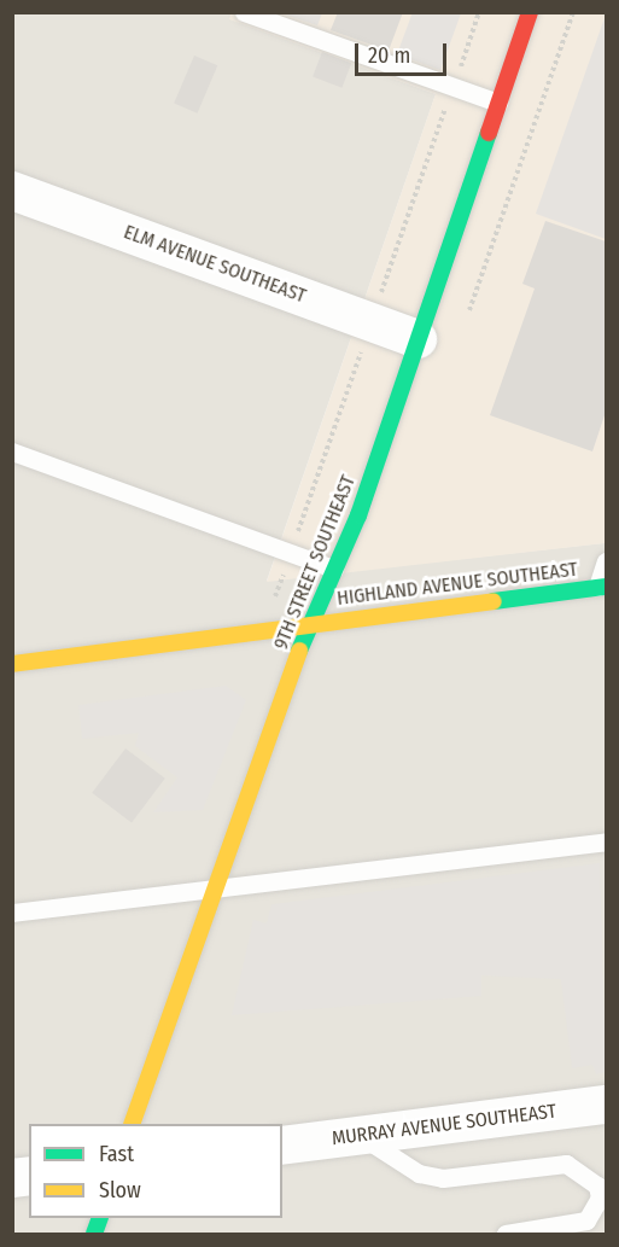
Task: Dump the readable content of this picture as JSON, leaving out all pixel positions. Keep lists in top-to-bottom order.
{
  "streets": {
    "street": [
      "ELM AVENUE SOUTHEAST",
      "9TH STREET SOUTHEAST",
      "HIGHLAND AVENUE SOUTHEAST",
      "MURRAY AVENUE SOUTHEAST"
    ]
  },
  "crossings": [
    ["ELM AVENUE SOUTHEAST", "9TH STREET SOUTHEAST"],
    ["9TH STREET SOUTHEAST", "HIGHLAND AVENUE SOUTHEAST"]
  ],
  "legend": ["Fast", "Slow"],
  "scale_bar": "20 m"
}
